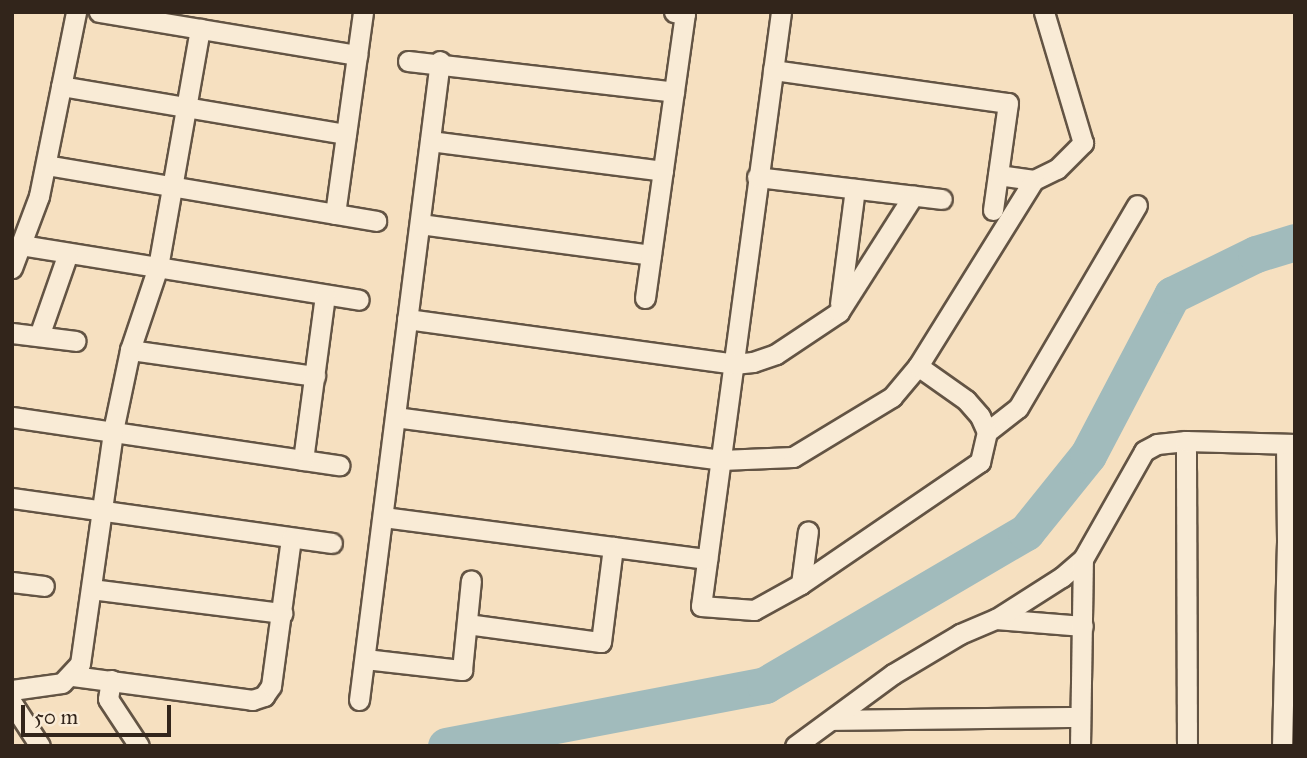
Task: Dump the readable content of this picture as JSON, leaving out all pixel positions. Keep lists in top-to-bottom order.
{
  "scale_bar": "50 m"
}
